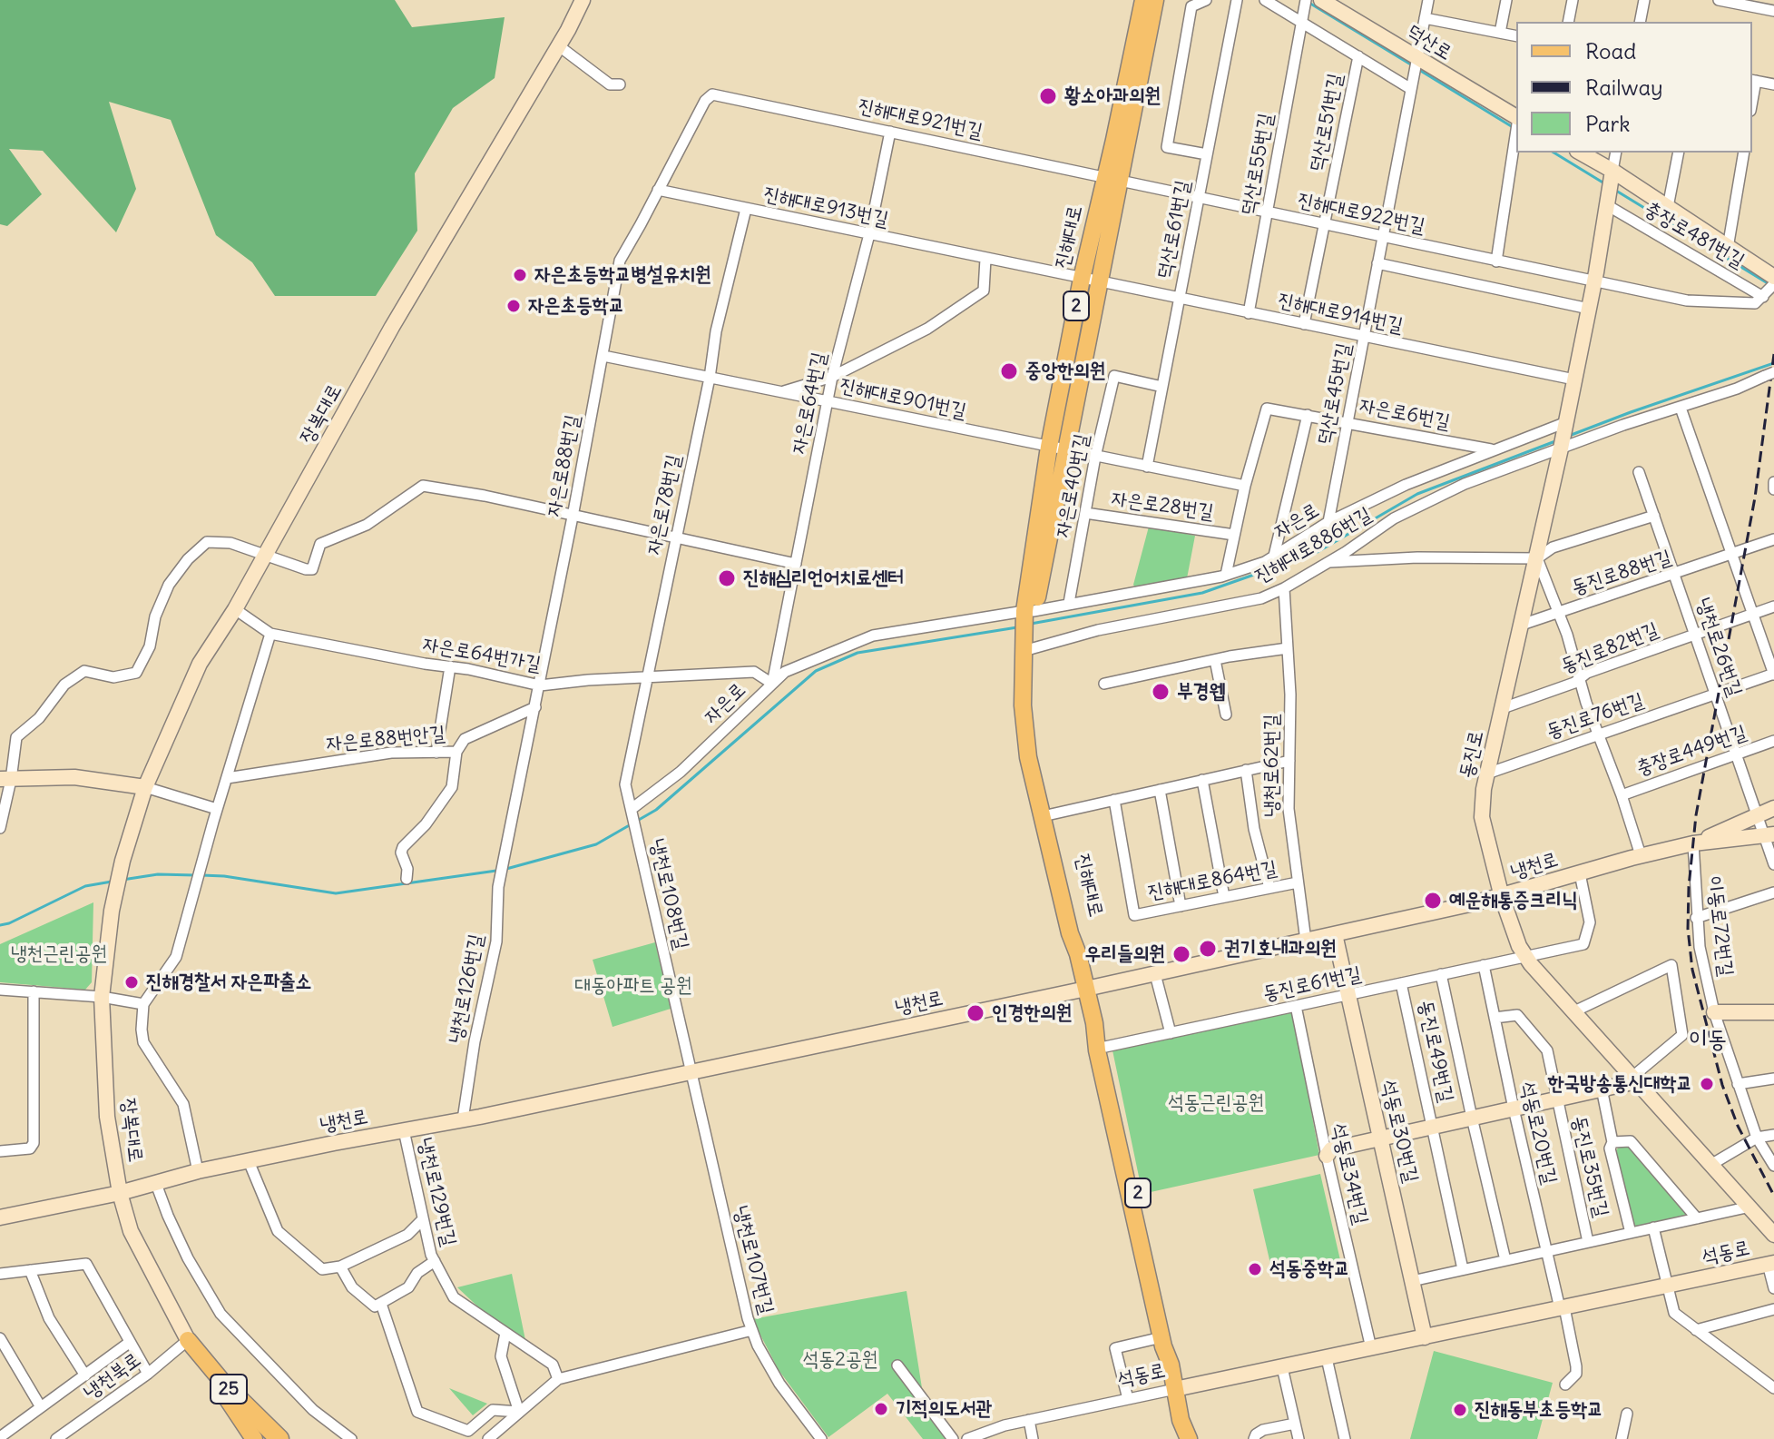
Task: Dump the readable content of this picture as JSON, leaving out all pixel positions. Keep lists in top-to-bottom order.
{
  "streets": {
    "main road": ["진해대로", "2", "25"],
    "street": [
      "덕산로",
      "진해대로921번길",
      "덕산로51번길",
      "덕산로55번길",
      "진해대로913번길",
      "진해대로922번길",
      "덕산로61번길",
      "충장로481번길",
      "진해대로914번길",
      "덕산로45번길",
      "진해대로901번길",
      "자은로64번길",
      "장복대로",
      "자은로6번길",
      "자은로88번길",
      "자은로40번길",
      "자은로78번길",
      "자은로28번길",
      "자은로",
      "진해대로886번길",
      "동진로88번길",
      "냉천로26번길",
      "동진로82번길",
      "자은로64번가길",
      "동진로76번길",
      "자은로88번안길",
      "충장로449번길",
      "동진로",
      "냉천로62번길",
      "냉천로",
      "진해대로864번길",
      "냉천로108번길",
      "이동로72번길",
      "동진로61번길",
      "냉천로126번길",
      "동진로49번길",
      "석동로30번길",
      "석동로20번길",
      "동진로35번길",
      "석동로34번길",
      "냉천로129번길",
      "석동로",
      "냉천로107번길",
      "냉천북로"
    ]
  },
  "crossings": [
    ["덕산로", "덕산로45번길"],
    ["진해대로921번길", "진해대로922번길"],
    ["진해대로921번길", "진해대로"],
    ["진해대로921번길", "자은로64번길"],
    ["진해대로921번길", "자은로88번길"],
    ["덕산로51번길", "진해대로922번길"],
    ["덕산로51번길", "진해대로914번길"],
    ["덕산로55번길", "진해대로922번길"],
    ["덕산로55번길", "진해대로914번길"],
    ["진해대로913번길", "진해대로"],
    ["진해대로913번길", "진해대로914번길"],
    ["진해대로913번길", "자은로64번길"],
    ["진해대로913번길", "자은로88번길"],
    ["진해대로913번길", "자은로78번길"],
    ["진해대로922번길", "덕산로61번길"],
    ["진해대로922번길", "충장로481번길"],
    ["진해대로922번길", "진해대로"],
    ["진해대로922번길", "덕산로45번길"],
    ["진해대로922번길", "동진로"],
    ["덕산로61번길", "진해대로914번길"],
    ["덕산로61번길", "진해대로901번길"],
    ["덕산로61번길", "자은로40번길"],
    ["충장로481번길", "동진로"],
    ["진해대로", "2"],
    ["진해대로", "진해대로914번길"],
    ["진해대로", "진해대로901번길"],
    ["진해대로", "자은로"],
    ["진해대로", "진해대로886번길"],
    ["2", "자은로"],
    ["2", "진해대로886번길"],
    ["2", "냉천로"],
    ["2", "동진로61번길"],
    ["2", "석동로"],
    ["진해대로914번길", "덕산로45번길"],
    ["진해대로914번길", "동진로"],
    ["덕산로45번길", "자은로6번길"],
    ["덕산로45번길", "자은로"],
    ["진해대로901번길", "자은로64번길"],
    ["진해대로901번길", "자은로88번길"],
    ["진해대로901번길", "자은로40번길"],
    ["진해대로901번길", "자은로78번길"],
    ["진해대로901번길", "자은로28번길"],
    ["자은로64번길", "자은로"],
    ["자은로64번길", "자은로64번가길"],
    ["장복대로", "자은로64번가길"],
    ["장복대로", "냉천로"],
    ["장복대로", "냉천북로"],
    ["장복대로", "25"],
    ["자은로6번길", "자은로28번길"],
    ["자은로6번길", "자은로"],
    ["자은로88번길", "자은로64번가길"],
    ["자은로88번길", "자은로88번안길"],
    ["자은로88번길", "냉천로126번길"],
    ["자은로40번길", "자은로28번길"],
    ["자은로40번길", "자은로"],
    ["자은로78번길", "자은로"],
    ["자은로78번길", "자은로64번가길"],
    ["자은로78번길", "냉천로108번길"],
    ["자은로28번길", "자은로"],
    ["자은로", "자은로64번가길"],
    ["자은로", "동진로"],
    ["자은로", "냉천로108번길"],
    ["진해대로886번길", "동진로"],
    ["진해대로886번길", "냉천로62번길"],
    ["동진로88번길", "냉천로26번길"],
    ["동진로88번길", "동진로"],
    ["냉천로26번길", "동진로82번길"],
    ["냉천로26번길", "동진로76번길"],
    ["냉천로26번길", "충장로449번길"],
    ["냉천로26번길", "냉천로"],
    ["동진로82번길", "동진로"],
    ["동진로76번길", "동진로"],
    ["동진로", "냉천로"],
    ["동진로", "동진로61번길"],
    ["동진로", "동진로49번길"],
    ["동진로", "동진로35번길"],
    ["냉천로62번길", "냉천로"],
    ["냉천로62번길", "진해대로864번길"],
    ["냉천로", "냉천로108번길"],
    ["냉천로", "이동로72번길"],
    ["냉천로", "냉천로126번길"],
    ["냉천로", "석동로30번길"],
    ["냉천로", "냉천로129번길"],
    ["냉천로", "냉천로107번길"],
    ["냉천로108번길", "냉천로107번길"],
    ["동진로61번길", "동진로49번길"],
    ["동진로61번길", "석동로30번길"],
    ["동진로61번길", "석동로20번길"],
    ["동진로61번길", "석동로34번길"],
    ["동진로49번길", "석동로30번길"],
    ["동진로49번길", "석동로20번길"],
    ["동진로49번길", "동진로35번길"],
    ["동진로49번길", "석동로34번길"],
    ["석동로30번길", "동진로35번길"],
    ["석동로30번길", "석동로"],
    ["석동로20번길", "동진로35번길"],
    ["석동로20번길", "석동로"],
    ["석동로34번길", "석동로"],
    ["냉천북로", "25"]
  ],
  "districts": ["이동"],
  "parks": [
    "냉천근린공원",
    "대동아파트 공원",
    "석동근린공원",
    "석동2공원"
  ],
  "places": [
    "황소아과의원",
    "자은초등학교병설유치원",
    "자은초등학교",
    "중앙한의원",
    "진해심리언어치료센터",
    "부경웹",
    "예운해통증크리닉",
    "권기호내과의원",
    "우리들의원",
    "진해경찰서 자은파출소",
    "인경한의원",
    "한국방송통신대학교",
    "석동중학교",
    "기적의도서관",
    "진해동부초등학교"
  ],
  "legend": ["Road", "Railway", "Park"]
}
